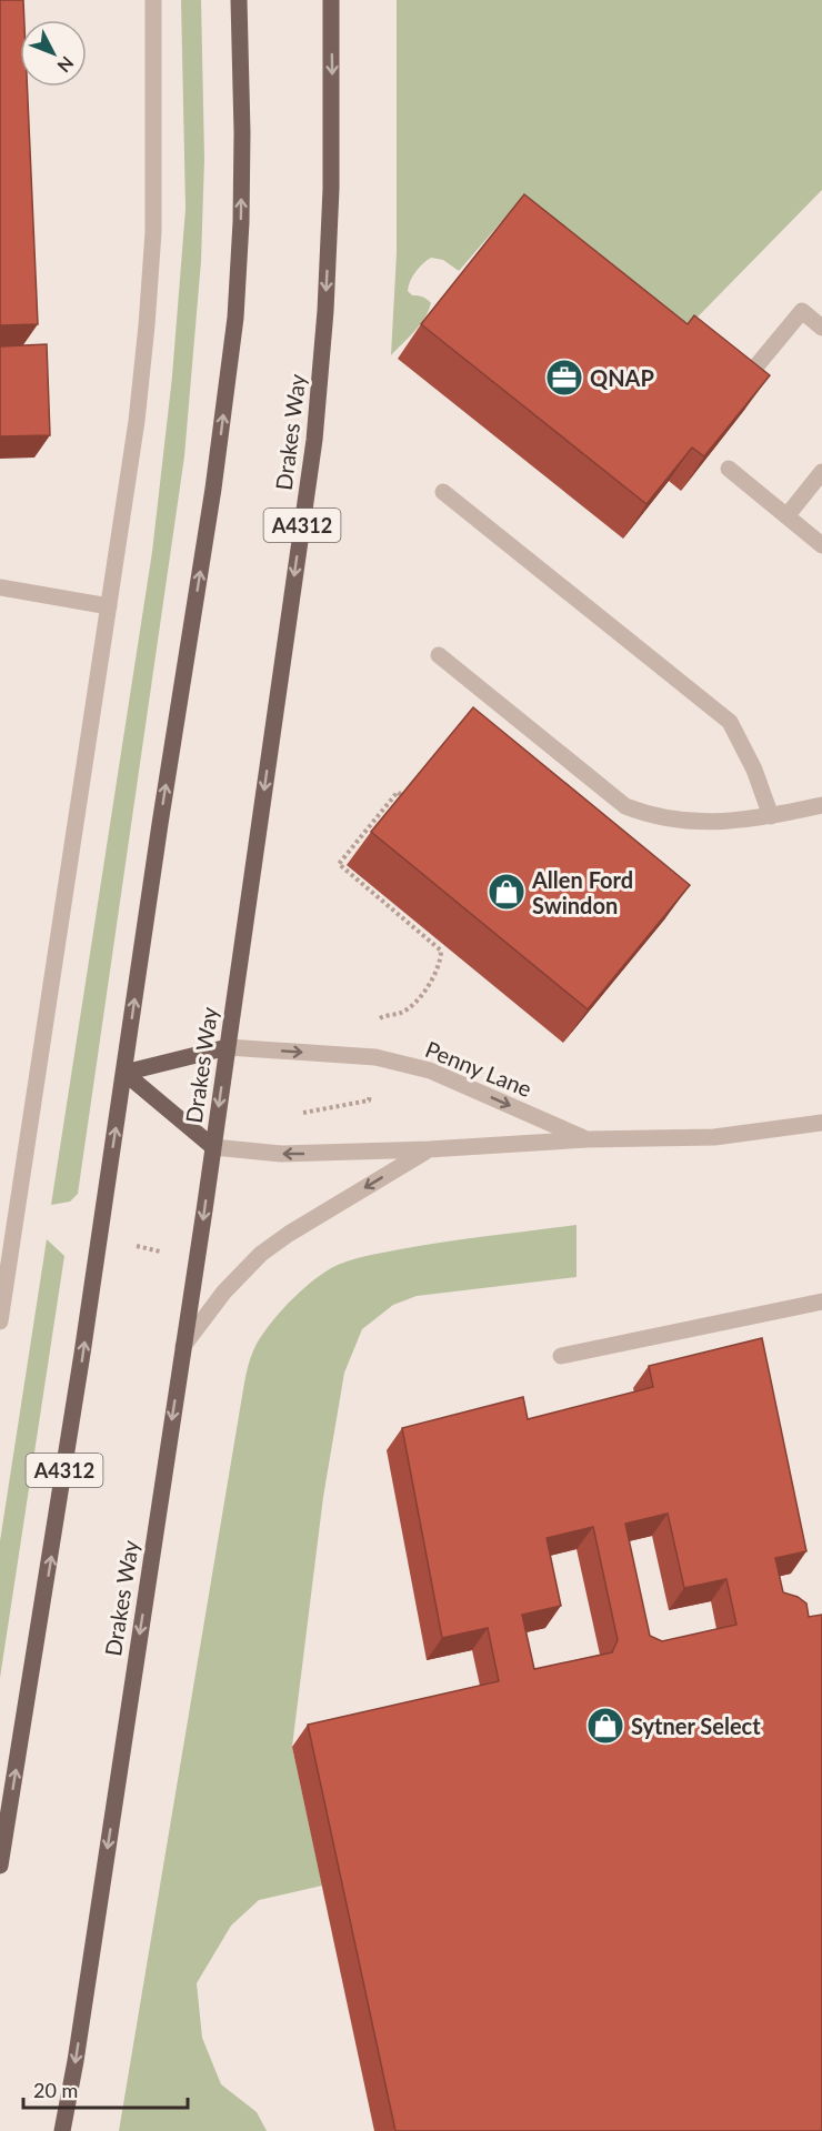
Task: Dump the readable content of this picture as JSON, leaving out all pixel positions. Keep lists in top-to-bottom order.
{
  "streets": {
    "main road": ["Drakes Way", "A4312"],
    "street": ["Penny Lane"]
  },
  "crossings": [
    ["Drakes Way", "Penny Lane"]
  ],
  "places": {
    "office": ["QNAP"],
    "shop": ["Allen Ford Swindon", "Sytner Select"]
  },
  "scale_bar": "20 m",
  "north": "bottom right"
}
